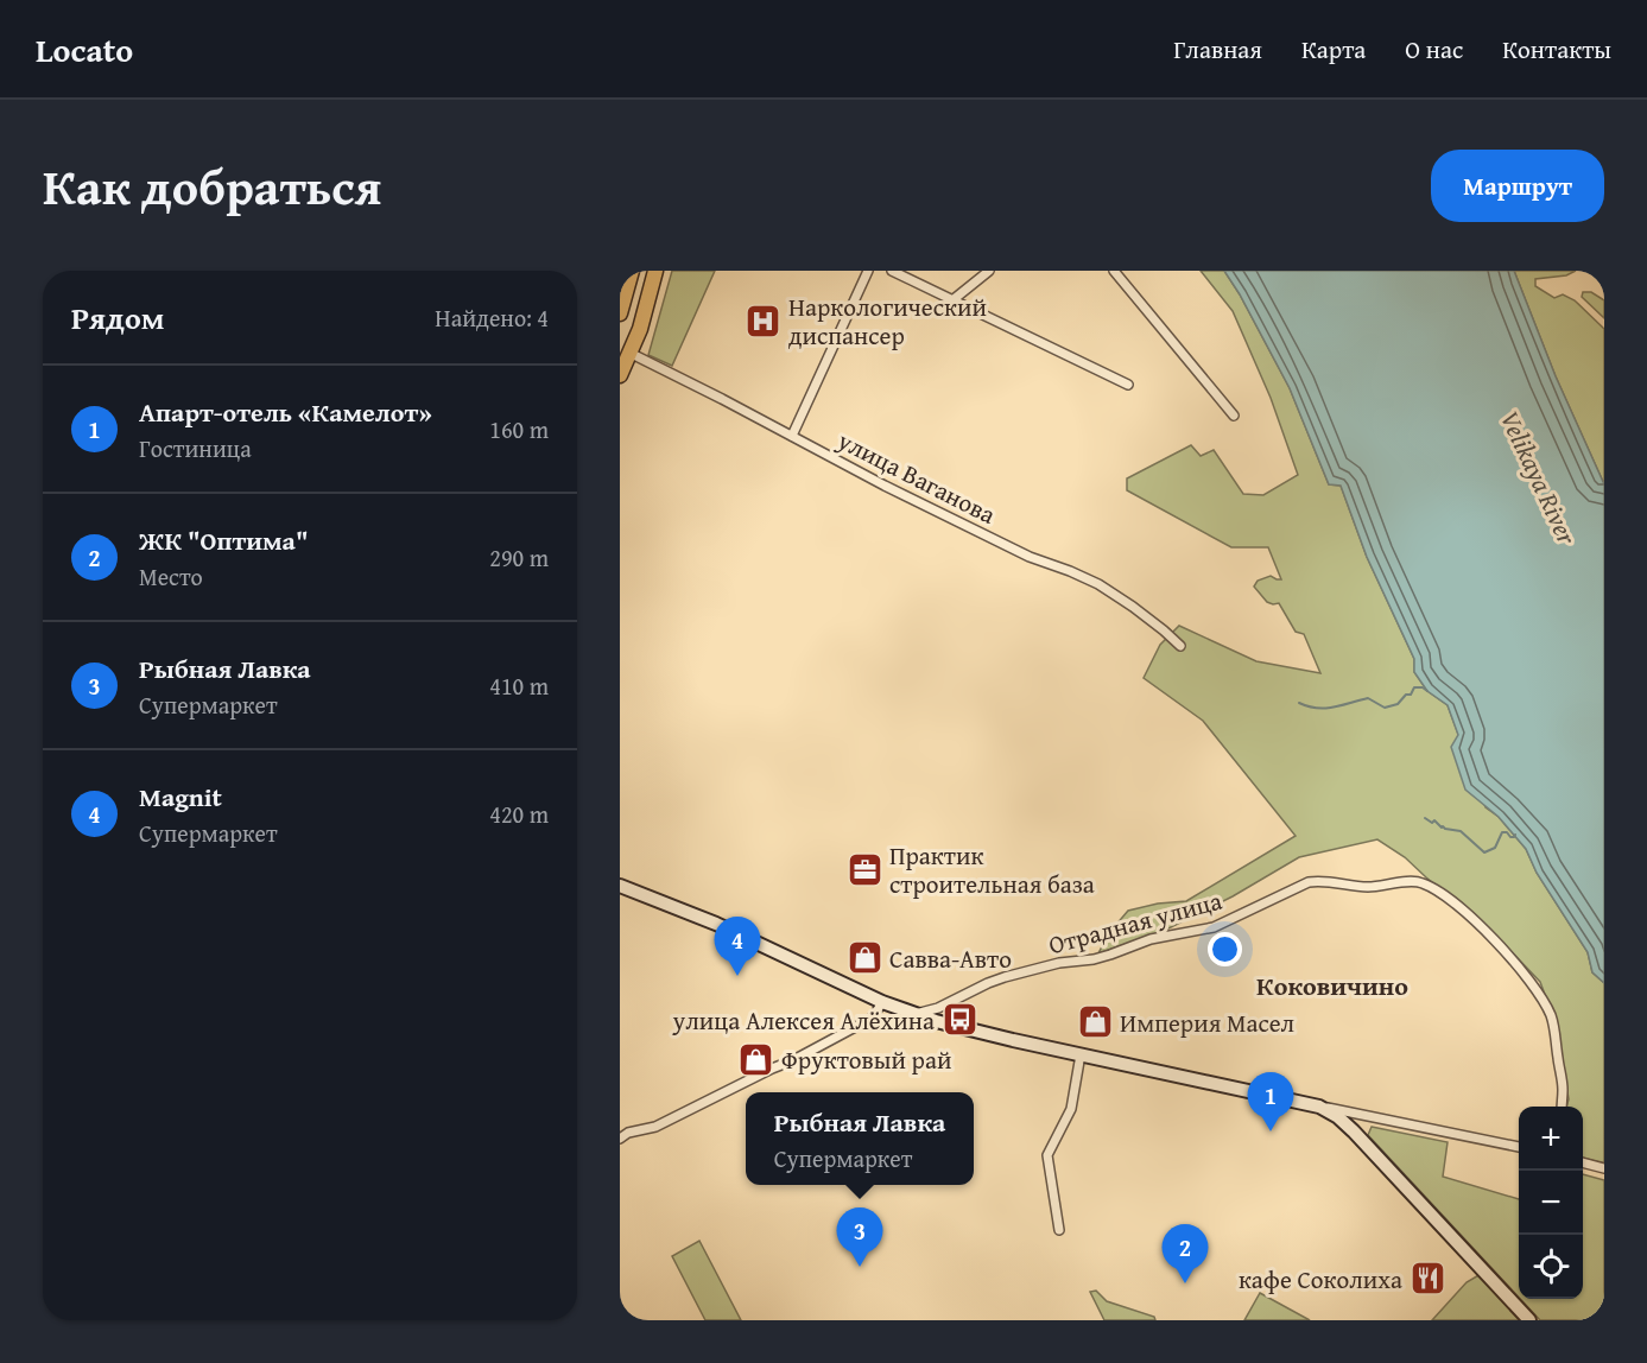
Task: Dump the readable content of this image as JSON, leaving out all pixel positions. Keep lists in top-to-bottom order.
{
  "streets": {
    "street": ["улица Ваганова", "Отрадная улица"]
  },
  "districts": ["Коковичино"],
  "water": ["Velikaya River"],
  "places": {
    "hospital": ["Наркологический диспансер"],
    "office": ["Практик строительная база"],
    "shop": ["Савва-Авто", "Империя Масел", "Фруктовый рай"],
    "bus stop": ["улица Алексея Алёхина"],
    "restaurant": ["кафе Соколиха"]
  },
  "page": {
    "header": "Locato",
    "nav": [
      "Главная",
      "Карта",
      "О нас",
      "Контакты"
    ],
    "title": "Как добраться",
    "buttons": "Маршрут",
    "heading": ["Рядом", "Найдено: 4"],
    "list": [
      {
        "mark": "1",
        "name": "Апарт-отель «Камелот»",
        "note": "Гостиница",
        "value": "160 m"
      },
      {
        "mark": "2",
        "name": "ЖК \"Оптима\"",
        "note": "Место",
        "value": "290 m"
      },
      {
        "mark": "3",
        "name": "Рыбная Лавка",
        "note": "Супермаркет",
        "value": "410 m"
      },
      {
        "mark": "4",
        "name": "Magnit",
        "note": "Супермаркет",
        "value": "420 m"
      }
    ],
    "pins": [
      "4",
      "1",
      "3",
      "2"
    ],
    "popup": ["Рыбная Лавка", "Супермаркет"],
    "map_buttons": ["+", "−"]
  }
}
